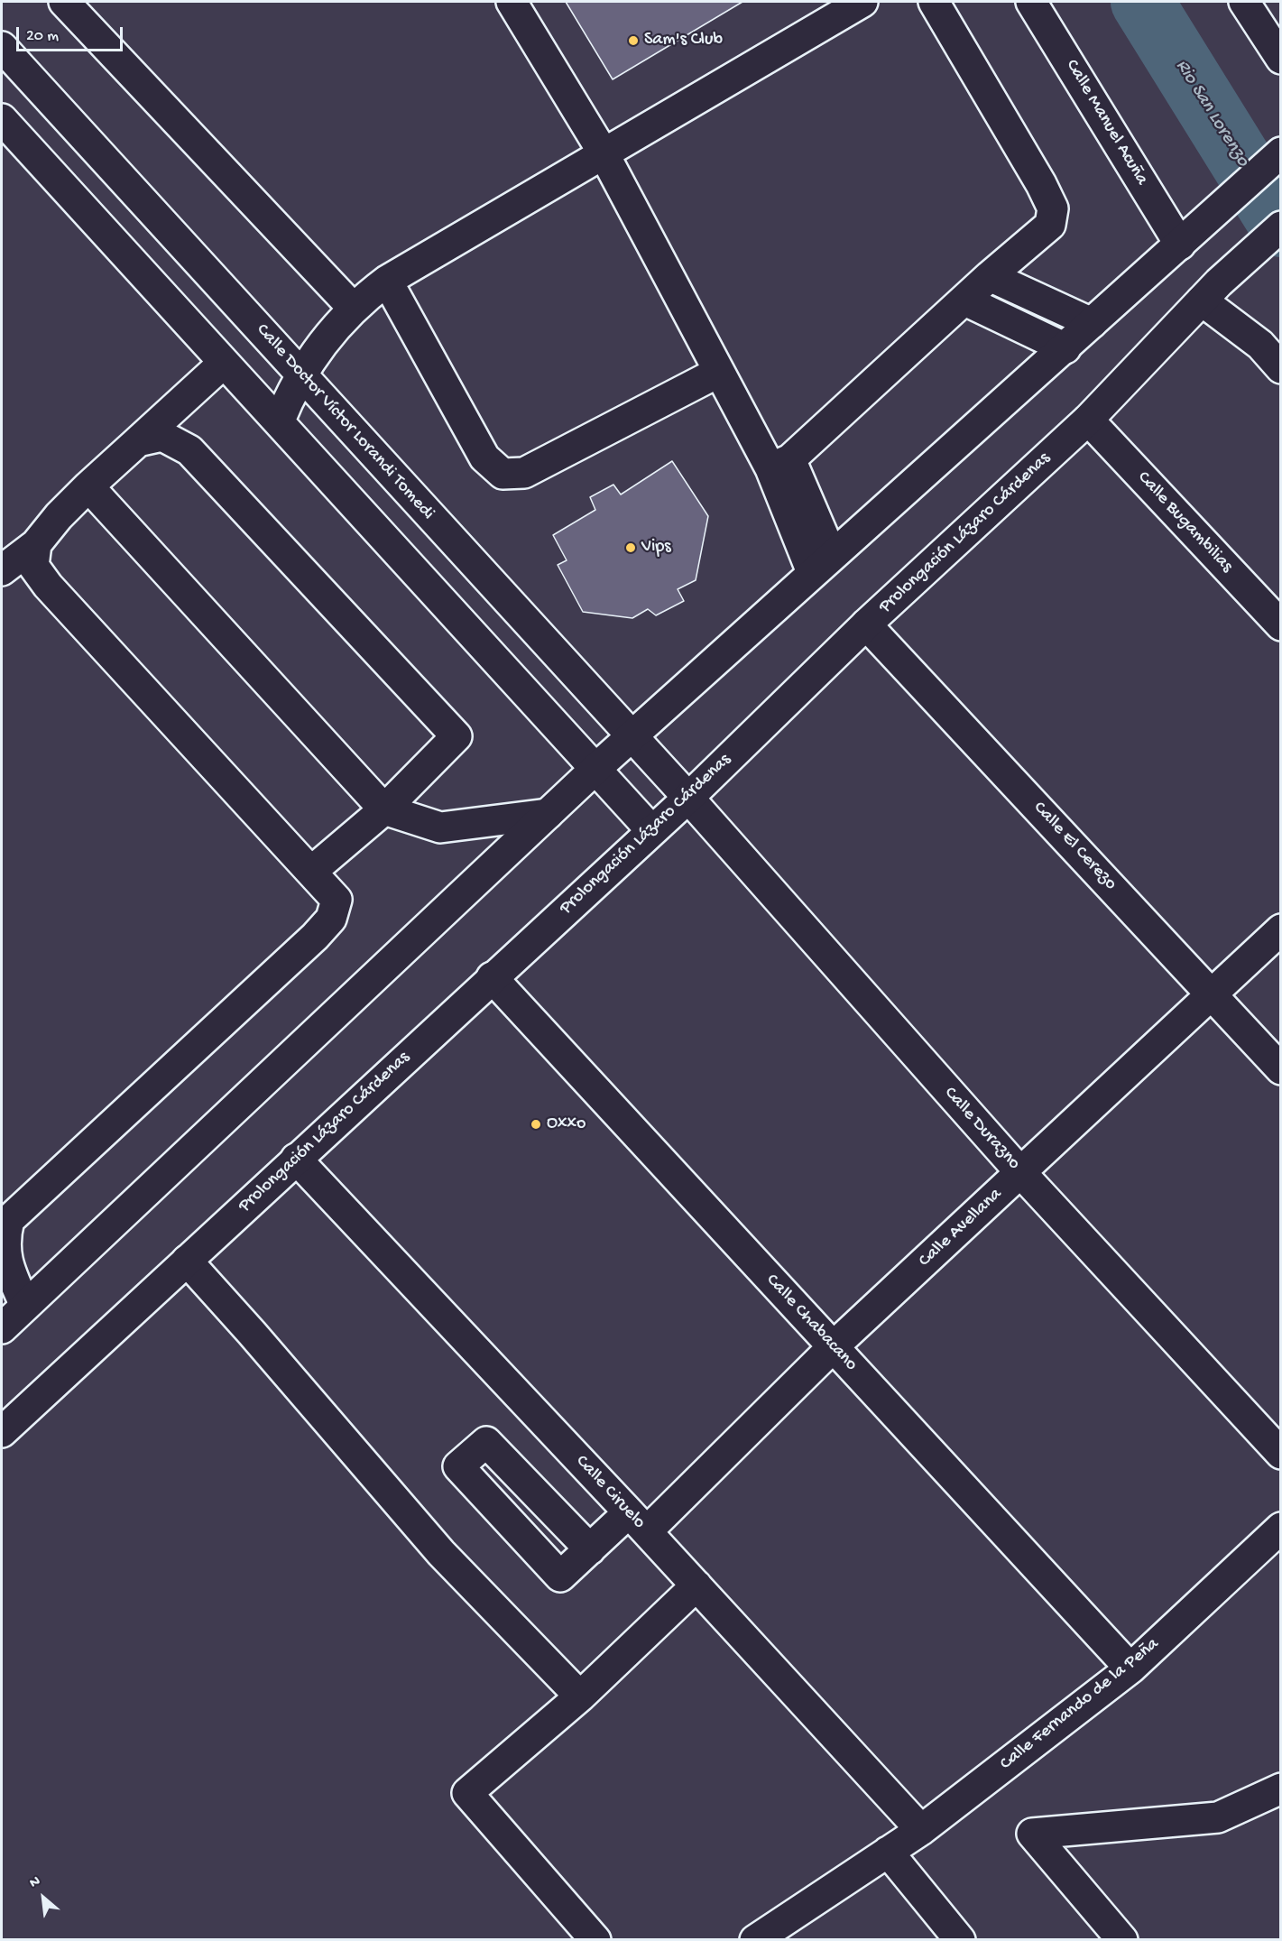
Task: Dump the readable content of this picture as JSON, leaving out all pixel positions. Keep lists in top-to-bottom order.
{
  "streets": {
    "street": [
      "Calle Manuel Acuña",
      "Calle Doctor Víctor Lorandi Tomedi",
      "Calle Bugambilias",
      "Prolongación Lázaro Cárdenas",
      "Calle El Cerezo",
      "Calle Durazno",
      "Calle Avellana",
      "Calle Chabacano",
      "Calle Ciruelo",
      "Calle Fernando de la Peña"
    ]
  },
  "crossings": [
    ["Calle Doctor Víctor Lorandi Tomedi", "Prolongación Lázaro Cárdenas"],
    ["Calle Doctor Víctor Lorandi Tomedi", "Calle Durazno"],
    ["Calle Bugambilias", "Prolongación Lázaro Cárdenas"],
    ["Prolongación Lázaro Cárdenas", "Calle El Cerezo"],
    ["Prolongación Lázaro Cárdenas", "Calle Durazno"],
    ["Prolongación Lázaro Cárdenas", "Calle Chabacano"],
    ["Prolongación Lázaro Cárdenas", "Calle Ciruelo"],
    ["Calle El Cerezo", "Calle Avellana"],
    ["Calle Durazno", "Calle Avellana"],
    ["Calle Avellana", "Calle Chabacano"],
    ["Calle Avellana", "Calle Ciruelo"],
    ["Calle Chabacano", "Calle Fernando de la Peña"],
    ["Calle Ciruelo", "Calle Fernando de la Peña"]
  ],
  "water": ["Rio San Lorenzo"],
  "places": ["Sam's Club", "Vips", "Oxxo"],
  "scale_bar": "20 m",
  "north": "top left"
}
